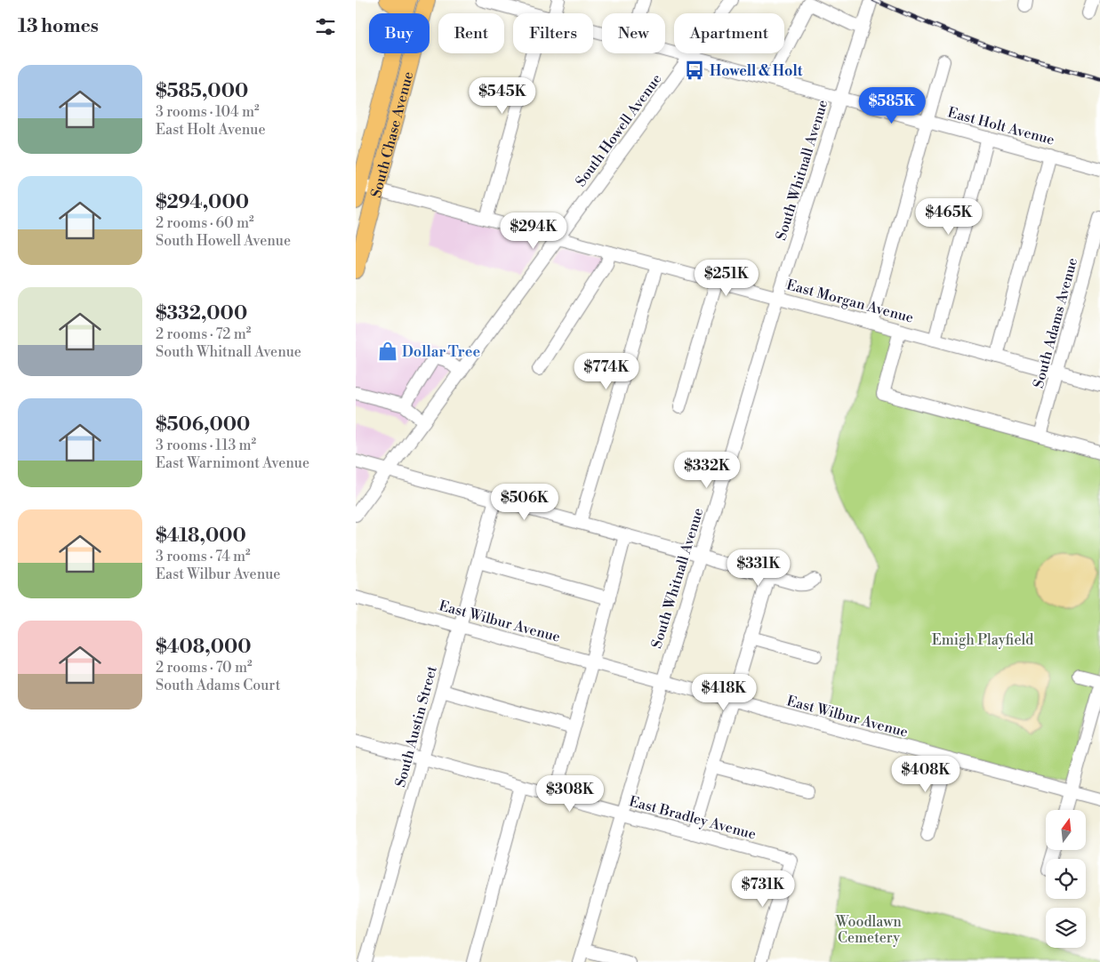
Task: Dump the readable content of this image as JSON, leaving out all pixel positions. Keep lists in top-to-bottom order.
{
  "streets": {
    "main road": ["South Chase Avenue"],
    "street": [
      "East Holt Avenue",
      "South Howell Avenue",
      "South Whitnall Avenue",
      "East Morgan Avenue",
      "South Adams Avenue",
      "East Wilbur Avenue",
      "South Austin Street",
      "East Bradley Avenue"
    ]
  },
  "crossings": [
    ["East Holt Avenue", "South Howell Avenue"],
    ["East Holt Avenue", "South Whitnall Avenue"],
    ["South Howell Avenue", "East Morgan Avenue"],
    ["South Chase Avenue", "East Morgan Avenue"],
    ["South Whitnall Avenue", "East Morgan Avenue"],
    ["South Whitnall Avenue", "East Wilbur Avenue"],
    ["South Whitnall Avenue", "East Bradley Avenue"],
    ["East Morgan Avenue", "South Adams Avenue"],
    ["East Wilbur Avenue", "South Austin Street"],
    ["South Austin Street", "East Bradley Avenue"]
  ],
  "parks": ["Emigh Playfield", "Woodlawn Cemetery"],
  "places": {
    "bus stop": ["Howell & Holt"],
    "shop": ["Dollar Tree"]
  },
  "north": "top",
  "page": {
    "heading": "13 homes",
    "chip": [
      "Buy",
      "Rent",
      "Filters",
      "New",
      "Apartment"
    ],
    "list": [
      {
        "name": "$585,000",
        "note": "3 rooms · 104 m² · East Holt Avenue"
      },
      {
        "name": "$294,000",
        "note": "2 rooms · 60 m² · South Howell Avenue"
      },
      {
        "name": "$332,000",
        "note": "2 rooms · 72 m² · South Whitnall Avenue"
      },
      {
        "name": "$506,000",
        "note": "3 rooms · 113 m² · East Warnimont Avenue"
      },
      {
        "name": "$418,000",
        "note": "3 rooms · 74 m² · East Wilbur Avenue"
      },
      {
        "name": "$408,000",
        "note": "2 rooms · 70 m² · South Adams Court"
      }
    ],
    "price": [
      "$545K",
      "$585K",
      "$465K",
      "$294K",
      "$251K",
      "$774K",
      "$332K",
      "$506K",
      "$331K",
      "$418K",
      "$408K",
      "$308K",
      "$731K"
    ]
  }
}
